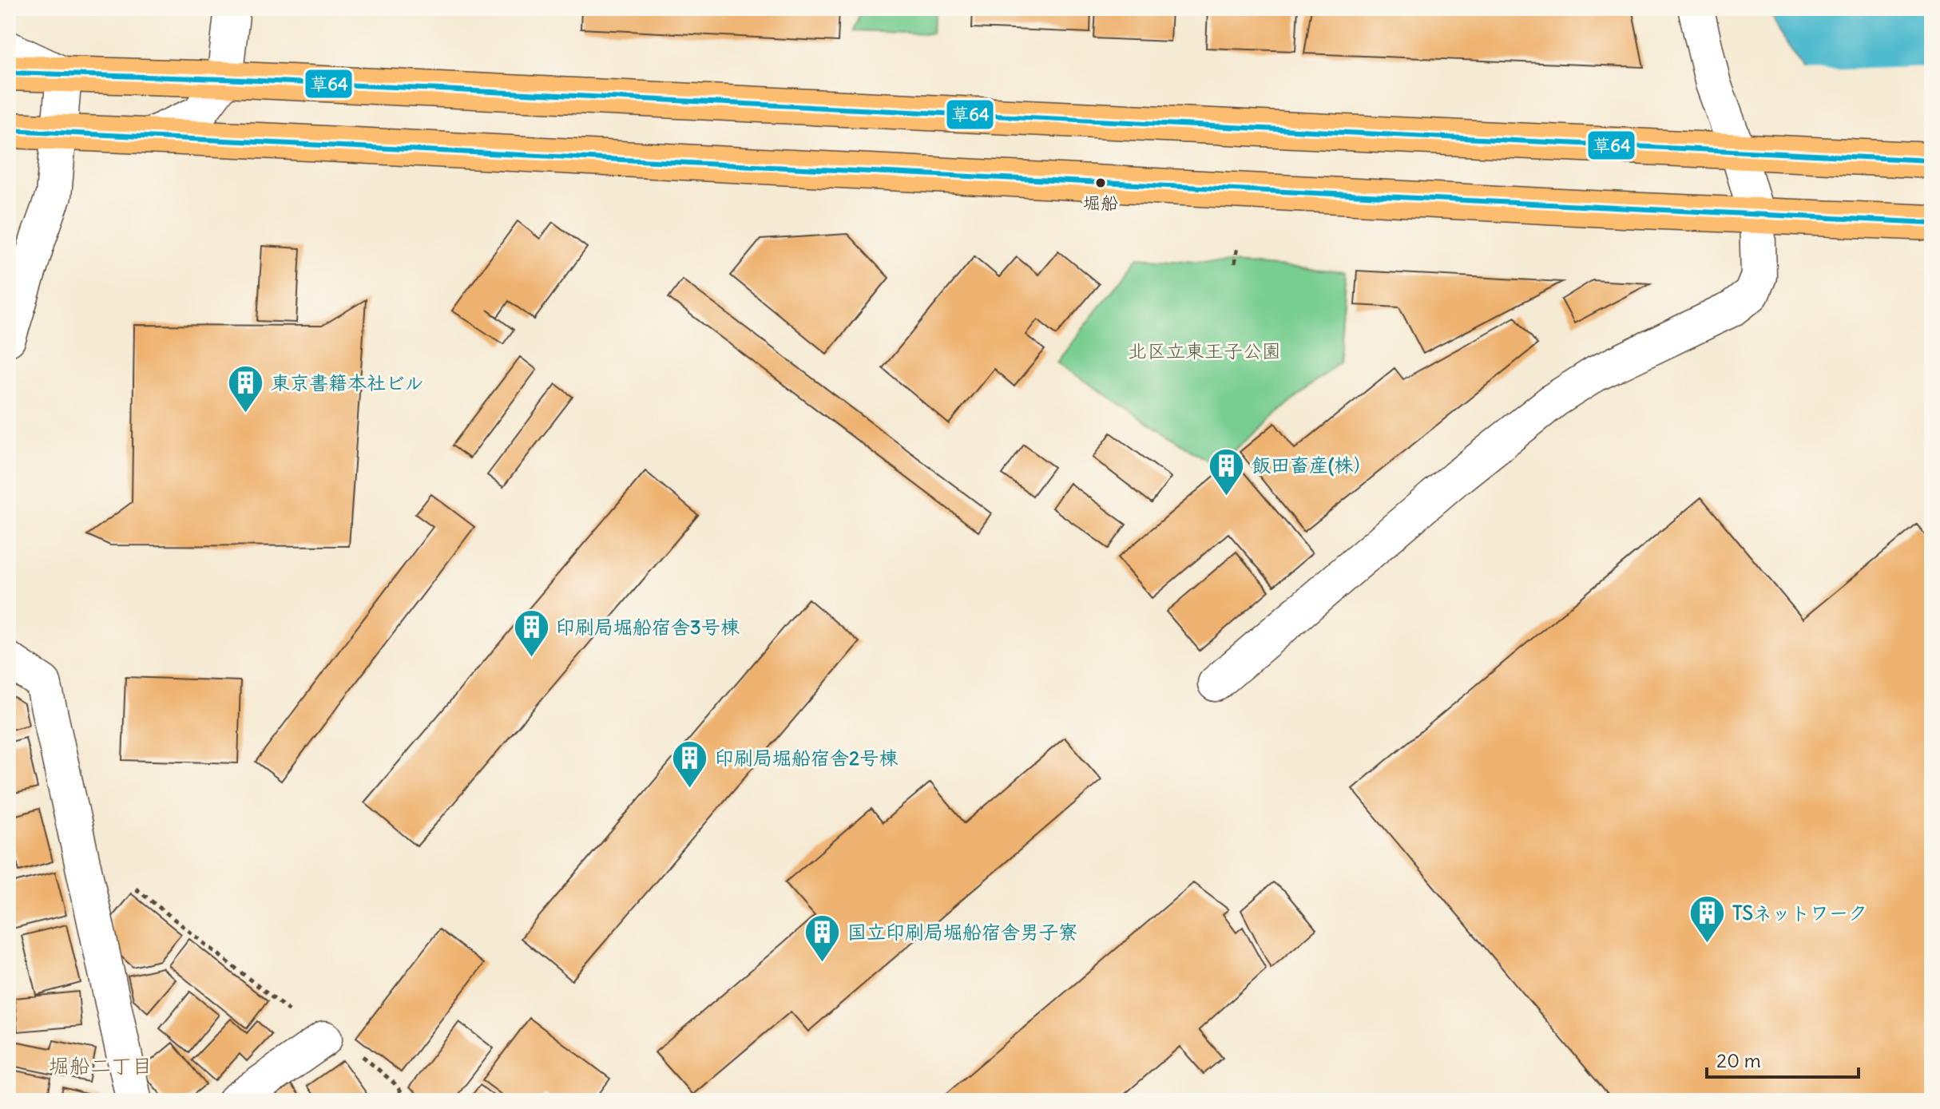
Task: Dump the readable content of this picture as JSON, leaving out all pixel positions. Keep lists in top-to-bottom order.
{
  "districts": ["堀船二丁目"],
  "parks": ["北区立東王子公園"],
  "places": {
    "other": ["堀船"],
    "building": [
      "東京書籍本社ビル",
      "飯田畜産(株）",
      "印刷局堀船宿舎3号棟",
      "印刷局堀船宿舎2号棟",
      "TSネットワーク",
      "国立印刷局堀船宿舎男子寮"
    ]
  },
  "lines": ["transit line 草64"],
  "scale_bar": "20 m"
}
